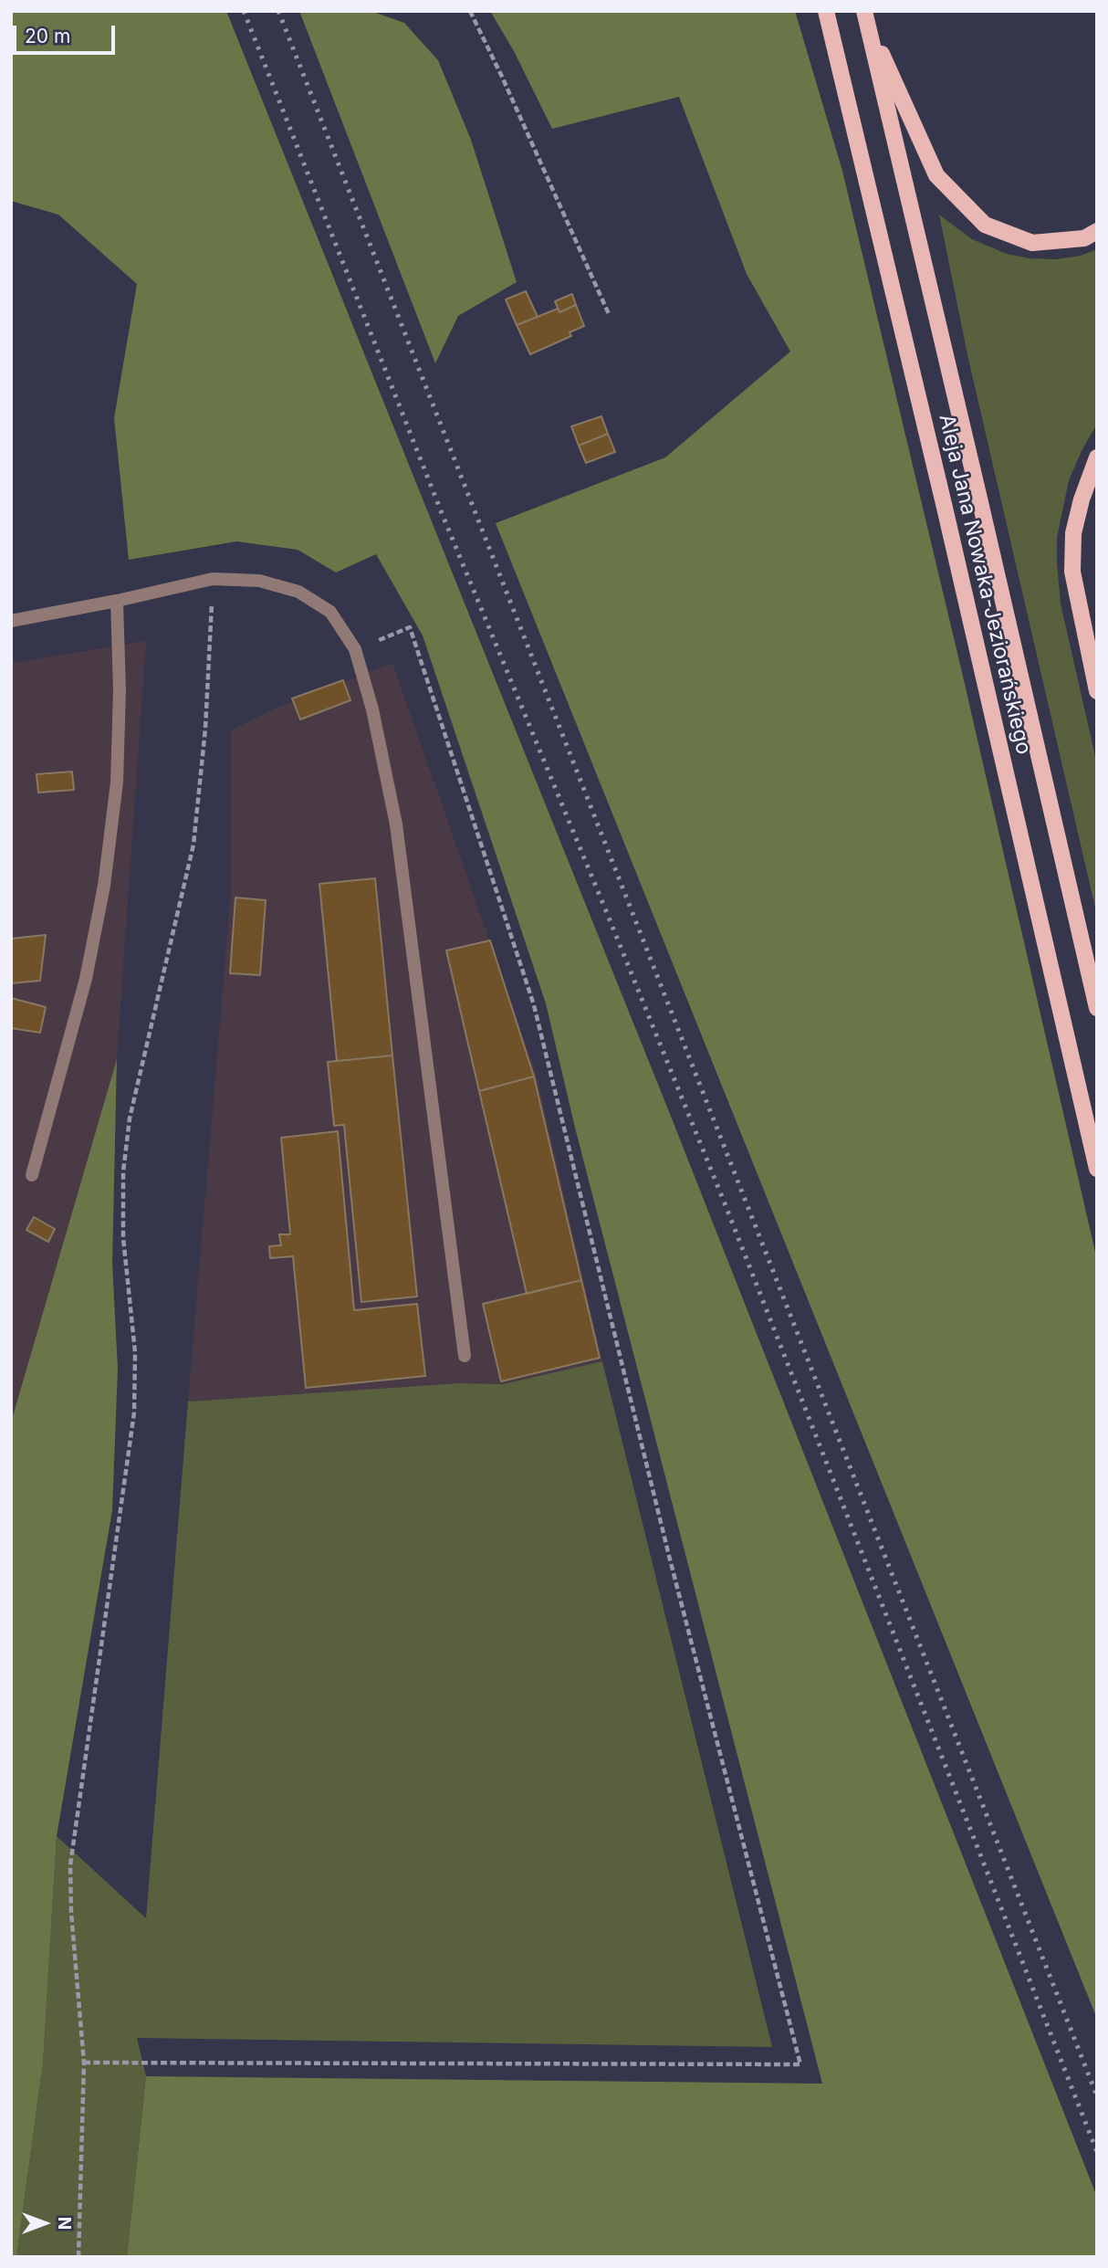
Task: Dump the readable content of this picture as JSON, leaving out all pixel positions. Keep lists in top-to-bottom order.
{
  "streets": {
    "main road": ["Aleja Jana Nowaka-Jeziorańskiego"]
  },
  "scale_bar": "20 m",
  "north": "right"
}
